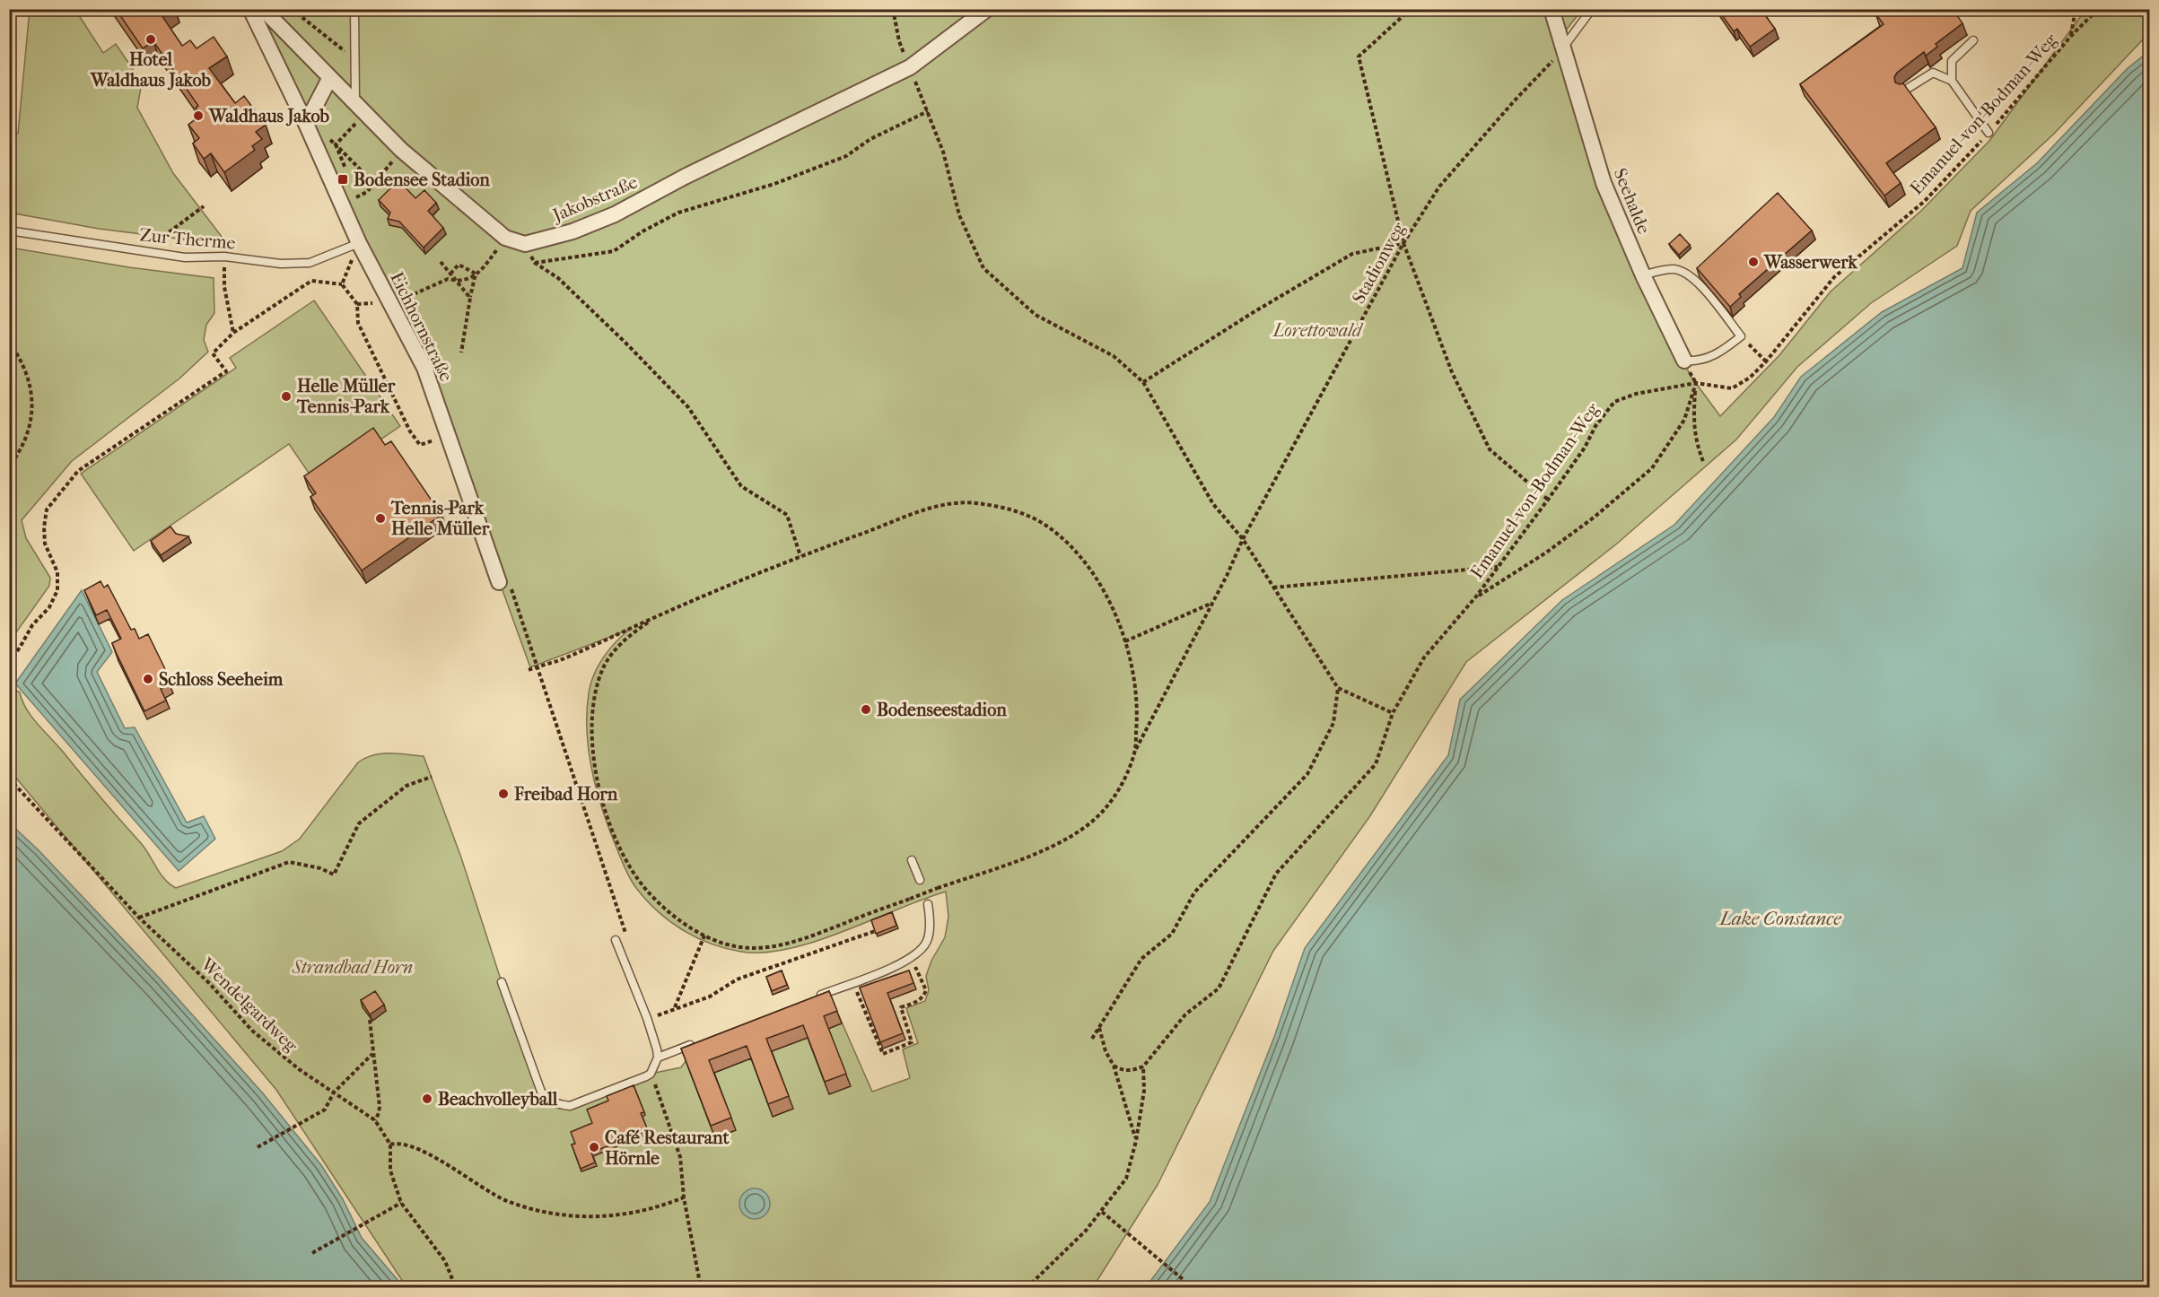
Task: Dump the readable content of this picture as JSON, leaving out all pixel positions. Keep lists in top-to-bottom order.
{
  "streets": {
    "street": ["Jakobstraße", "Seehalde", "Eichhornstraße"],
    "lane": ["Zur Therme"],
    "path": ["Emanuel-von-Bodman-Weg", "Stadionweg", "Wendelgardweg"]
  },
  "crossings": [
    ["Seehalde", "Stadionweg"],
    ["Zur Therme", "Eichhornstraße"]
  ],
  "water": ["Lake Constance"],
  "parks": ["Lorettowald", "Strandbad Horn"],
  "places": {
    "other": [
      "Hotel Waldhaus Jakob",
      "Waldhaus Jakob",
      "Wasserwerk",
      "Helle Müller Tennis-Park",
      "Tennis-Park Helle Müller",
      "Schloss Seeheim",
      "Bodenseestadion",
      "Freibad Horn",
      "Beachvolleyball",
      "Café Restaurant Hörnle"
    ],
    "transit": ["Bodensee Stadion"]
  }
}
